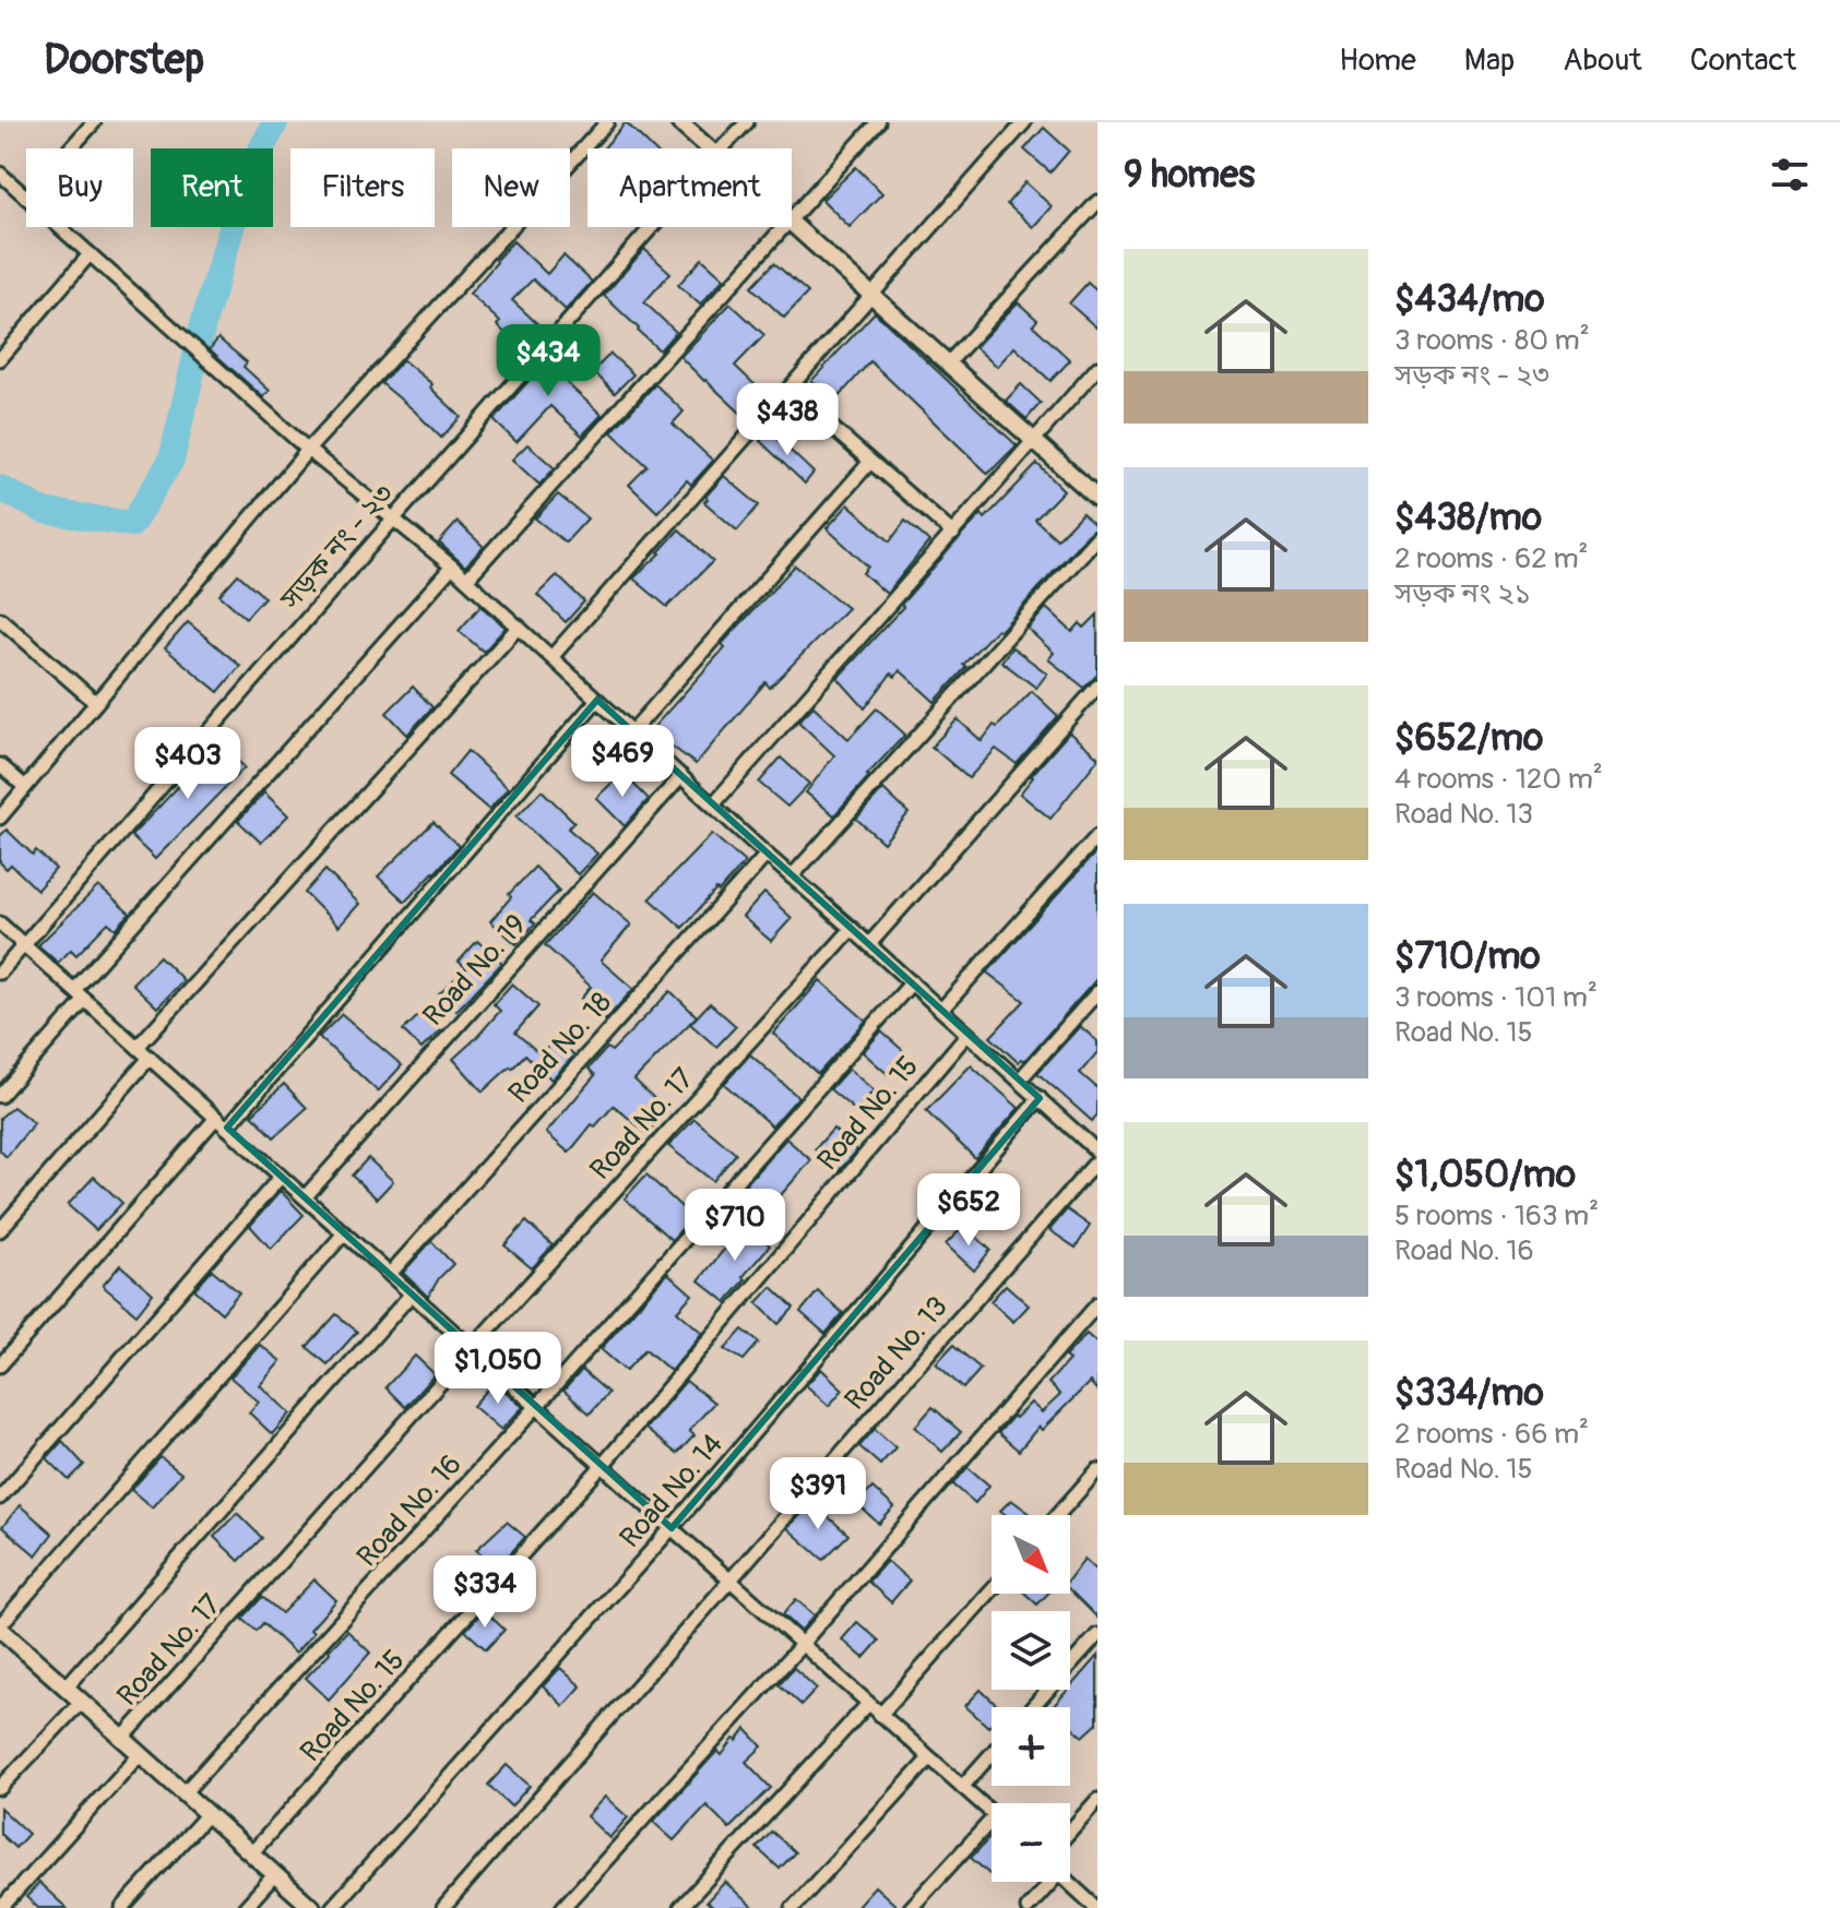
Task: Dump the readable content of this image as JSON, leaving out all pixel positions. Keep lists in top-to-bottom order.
{
  "streets": {
    "street": [
      "সড়ক নং - ২৩",
      "Road No. 19",
      "Road No. 18",
      "Road No. 15",
      "Road No. 17",
      "Road No. 13",
      "Road No. 14",
      "Road No. 16"
    ]
  },
  "north": "bottom right",
  "page": {
    "header": "Doorstep",
    "nav": [
      "Home",
      "Map",
      "About",
      "Contact"
    ],
    "heading": "9 homes",
    "chip": [
      "Buy",
      "Rent",
      "Filters",
      "New",
      "Apartment"
    ],
    "list": [
      {
        "name": "$434/mo",
        "note": "3 rooms · 80 m² · সড়ক নং - ২৩"
      },
      {
        "name": "$438/mo",
        "note": "2 rooms · 62 m² · সড়ক নং ২১"
      },
      {
        "name": "$652/mo",
        "note": "4 rooms · 120 m² · Road No. 13"
      },
      {
        "name": "$710/mo",
        "note": "3 rooms · 101 m² · Road No. 15"
      },
      {
        "name": "$1,050/mo",
        "note": "5 rooms · 163 m² · Road No. 16"
      },
      {
        "name": "$334/mo",
        "note": "2 rooms · 66 m² · Road No. 15"
      }
    ],
    "price": [
      "$434",
      "$438",
      "$469",
      "$403",
      "$652",
      "$710",
      "$1,050",
      "$391",
      "$334"
    ],
    "map_buttons": ["+", "−"]
  }
}
